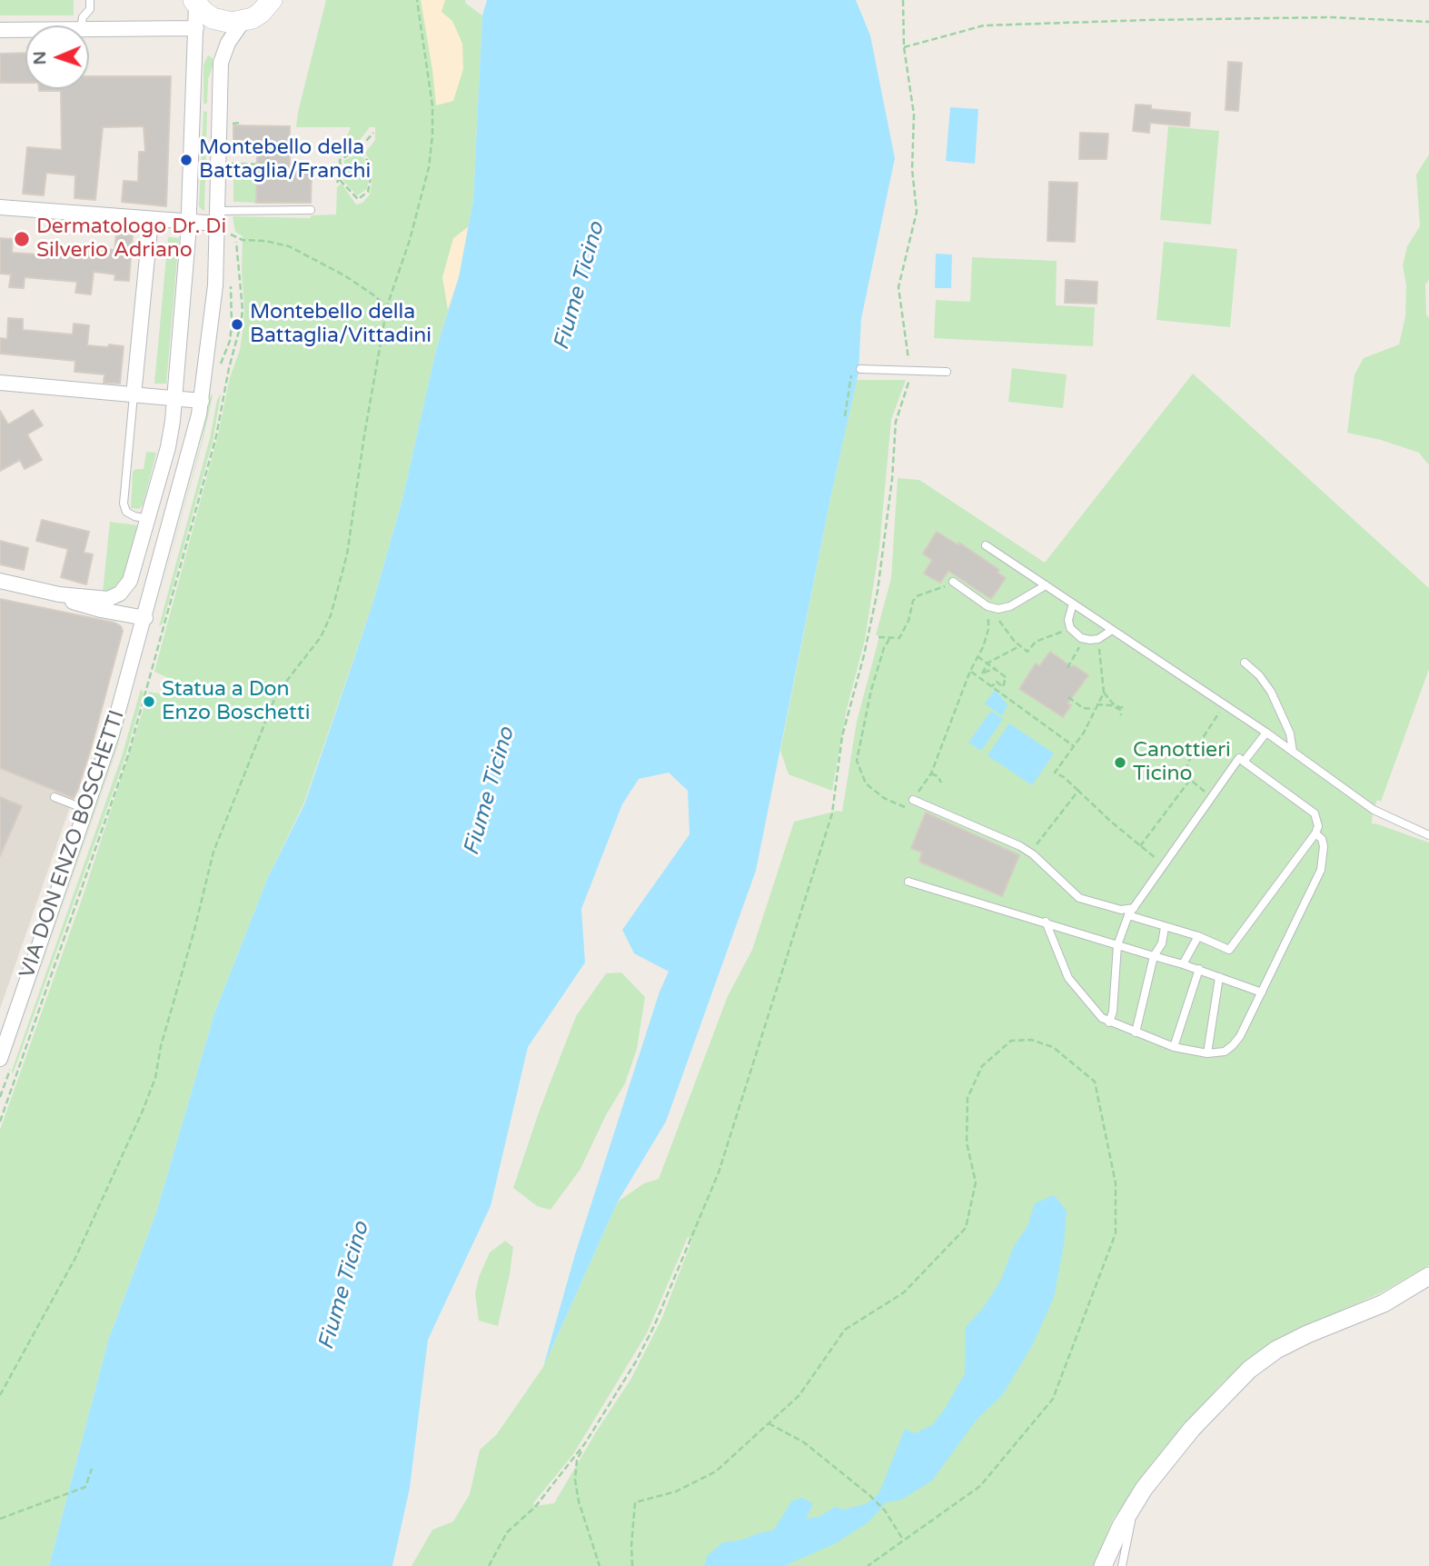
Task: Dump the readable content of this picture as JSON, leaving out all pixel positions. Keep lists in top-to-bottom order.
{
  "streets": {
    "street": ["VIA DON ENZO BOSCHETTI"]
  },
  "water": ["Fiume Ticino"],
  "places": [
    "Montebello della Battaglia/Franchi",
    "Dermatologo Dr. Di Silverio Adriano",
    "Montebello della Battaglia/Vittadini",
    "Statua a Don Enzo Boschetti",
    "Canottieri Ticino"
  ],
  "north": "left"
}
